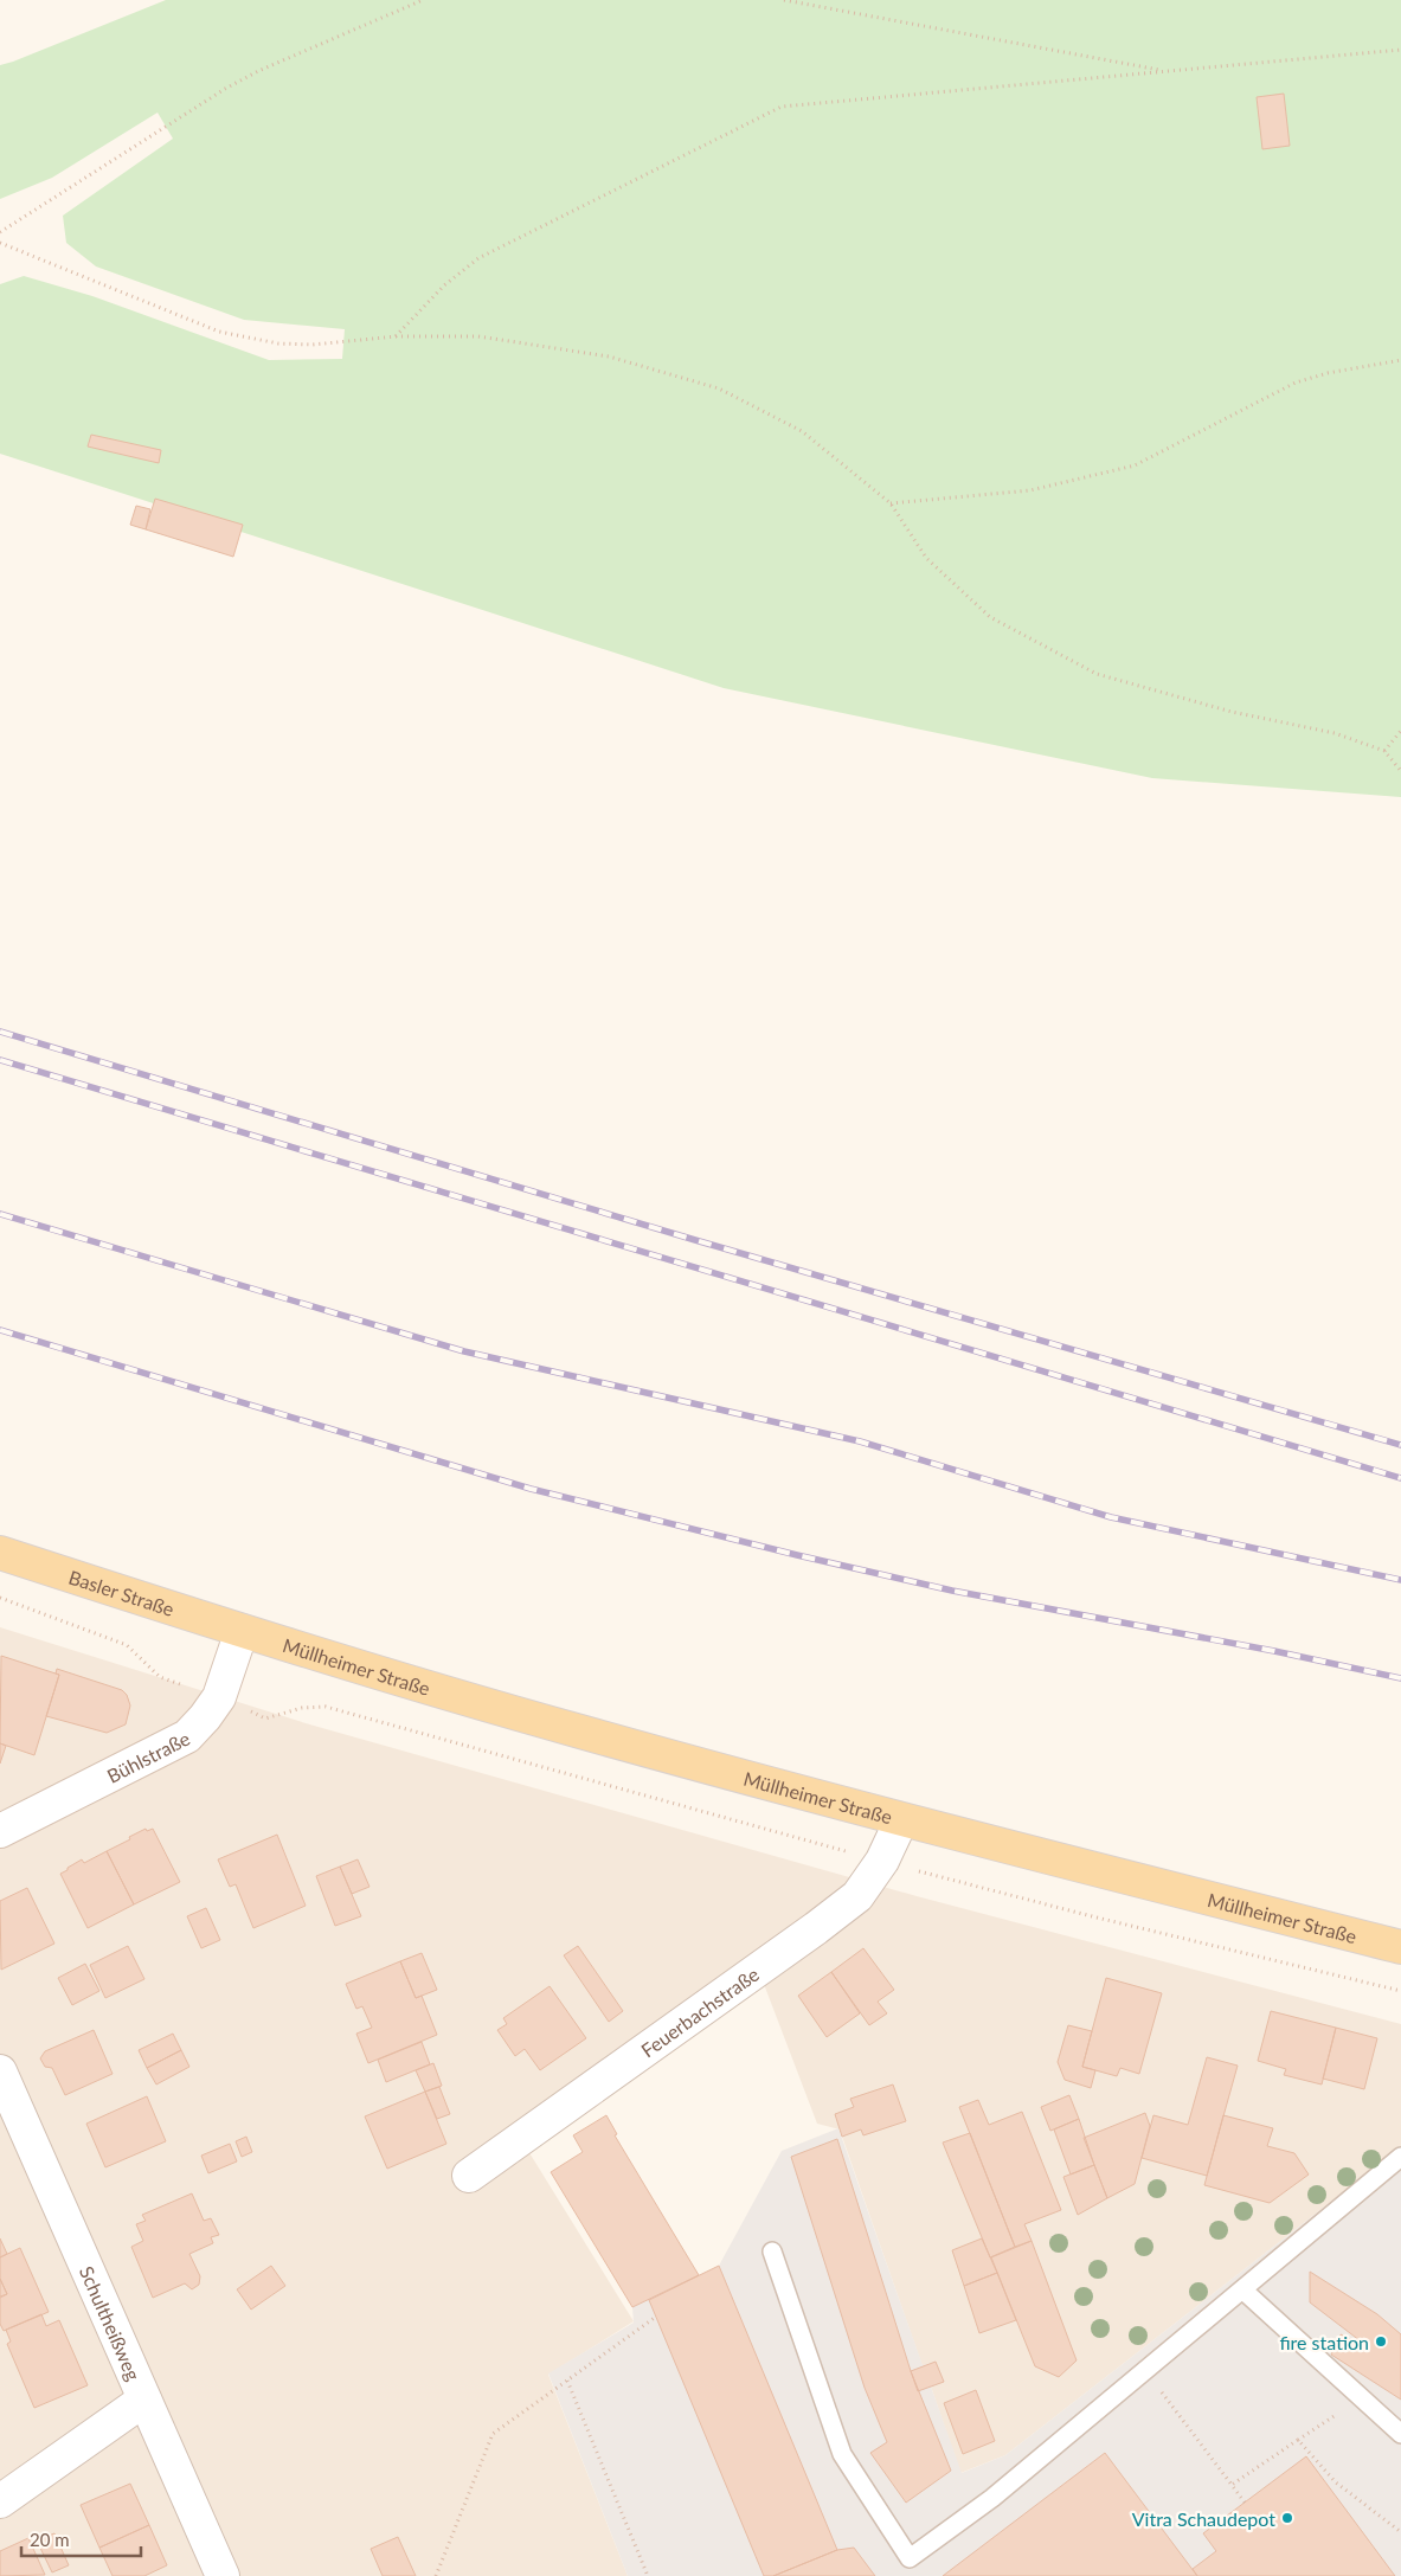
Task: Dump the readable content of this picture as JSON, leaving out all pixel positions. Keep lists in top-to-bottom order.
{
  "streets": {
    "main road": ["Basler Straße", "Müllheimer Straße"],
    "street": ["Bühlstraße", "Feuerbachstraße", "Schultheißweg"]
  },
  "crossings": [
    ["Basler Straße", "Müllheimer Straße"],
    ["Basler Straße", "Bühlstraße"],
    ["Müllheimer Straße", "Bühlstraße"],
    ["Müllheimer Straße", "Feuerbachstraße"]
  ],
  "places": ["fire station", "Vitra Schaudepot"],
  "scale_bar": "20 m"
}
